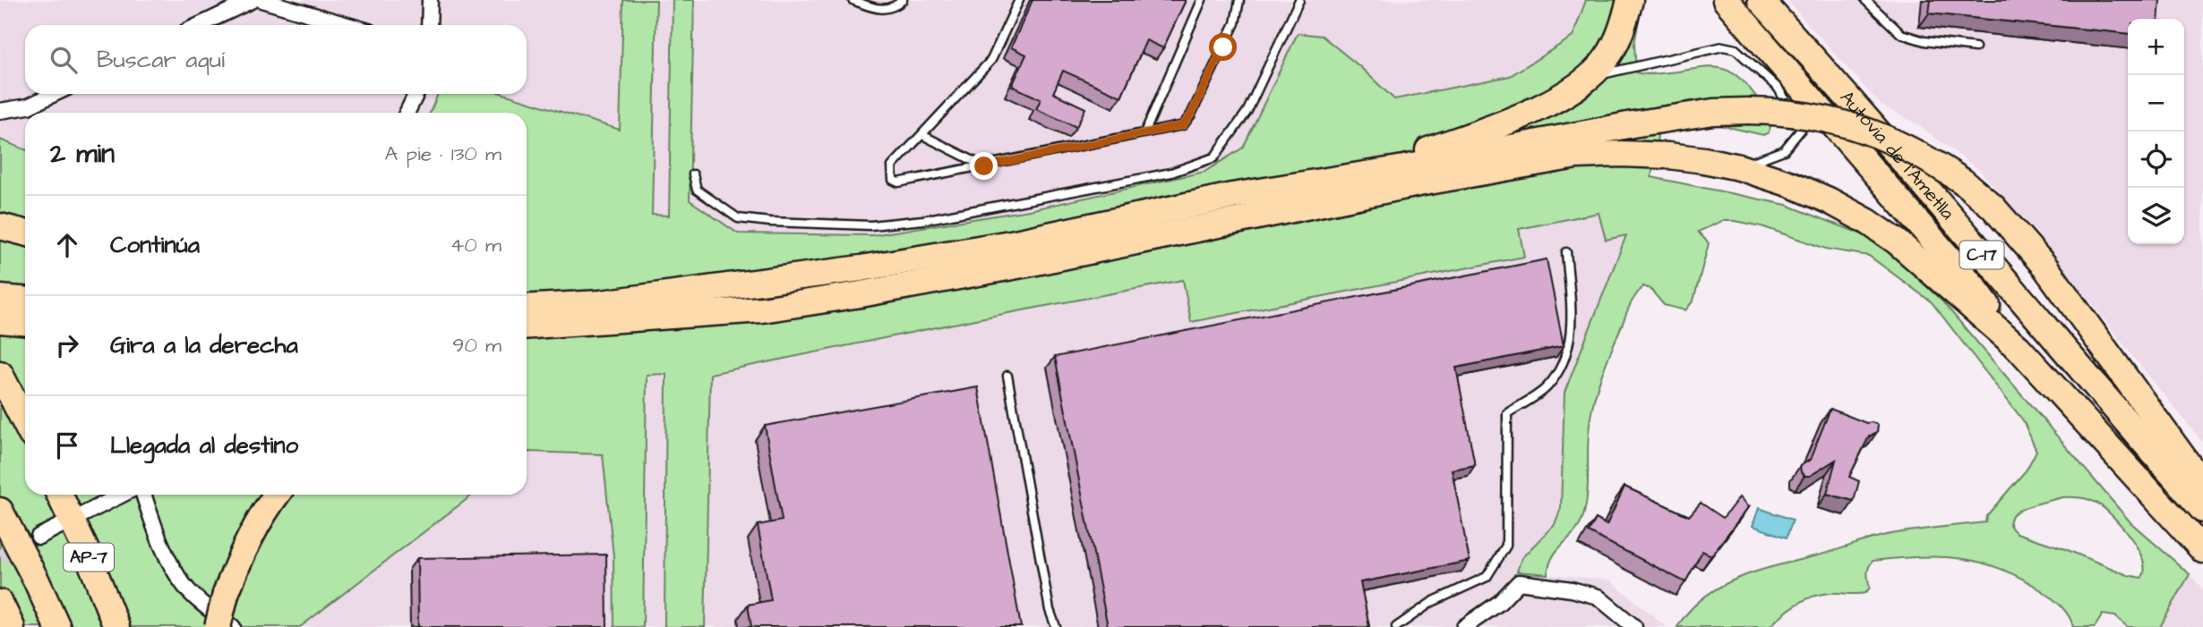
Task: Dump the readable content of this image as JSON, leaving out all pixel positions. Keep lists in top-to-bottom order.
{
  "streets": {
    "highway": ["Autovia de l'Ametlla", "C-17", "AP-7"]
  },
  "crossings": [
    ["Autovia de l'Ametlla", "C-17"]
  ],
  "page": {
    "map_buttons": ["+", "−"],
    "search": "Buscar aquí",
    "heading": ["2 min", "A pie · 130 m"],
    "list": [
      ["Continúa", "40 m"],
      ["Gira a la derecha", "90 m"],
      "Llegada al destino"
    ]
  }
}
